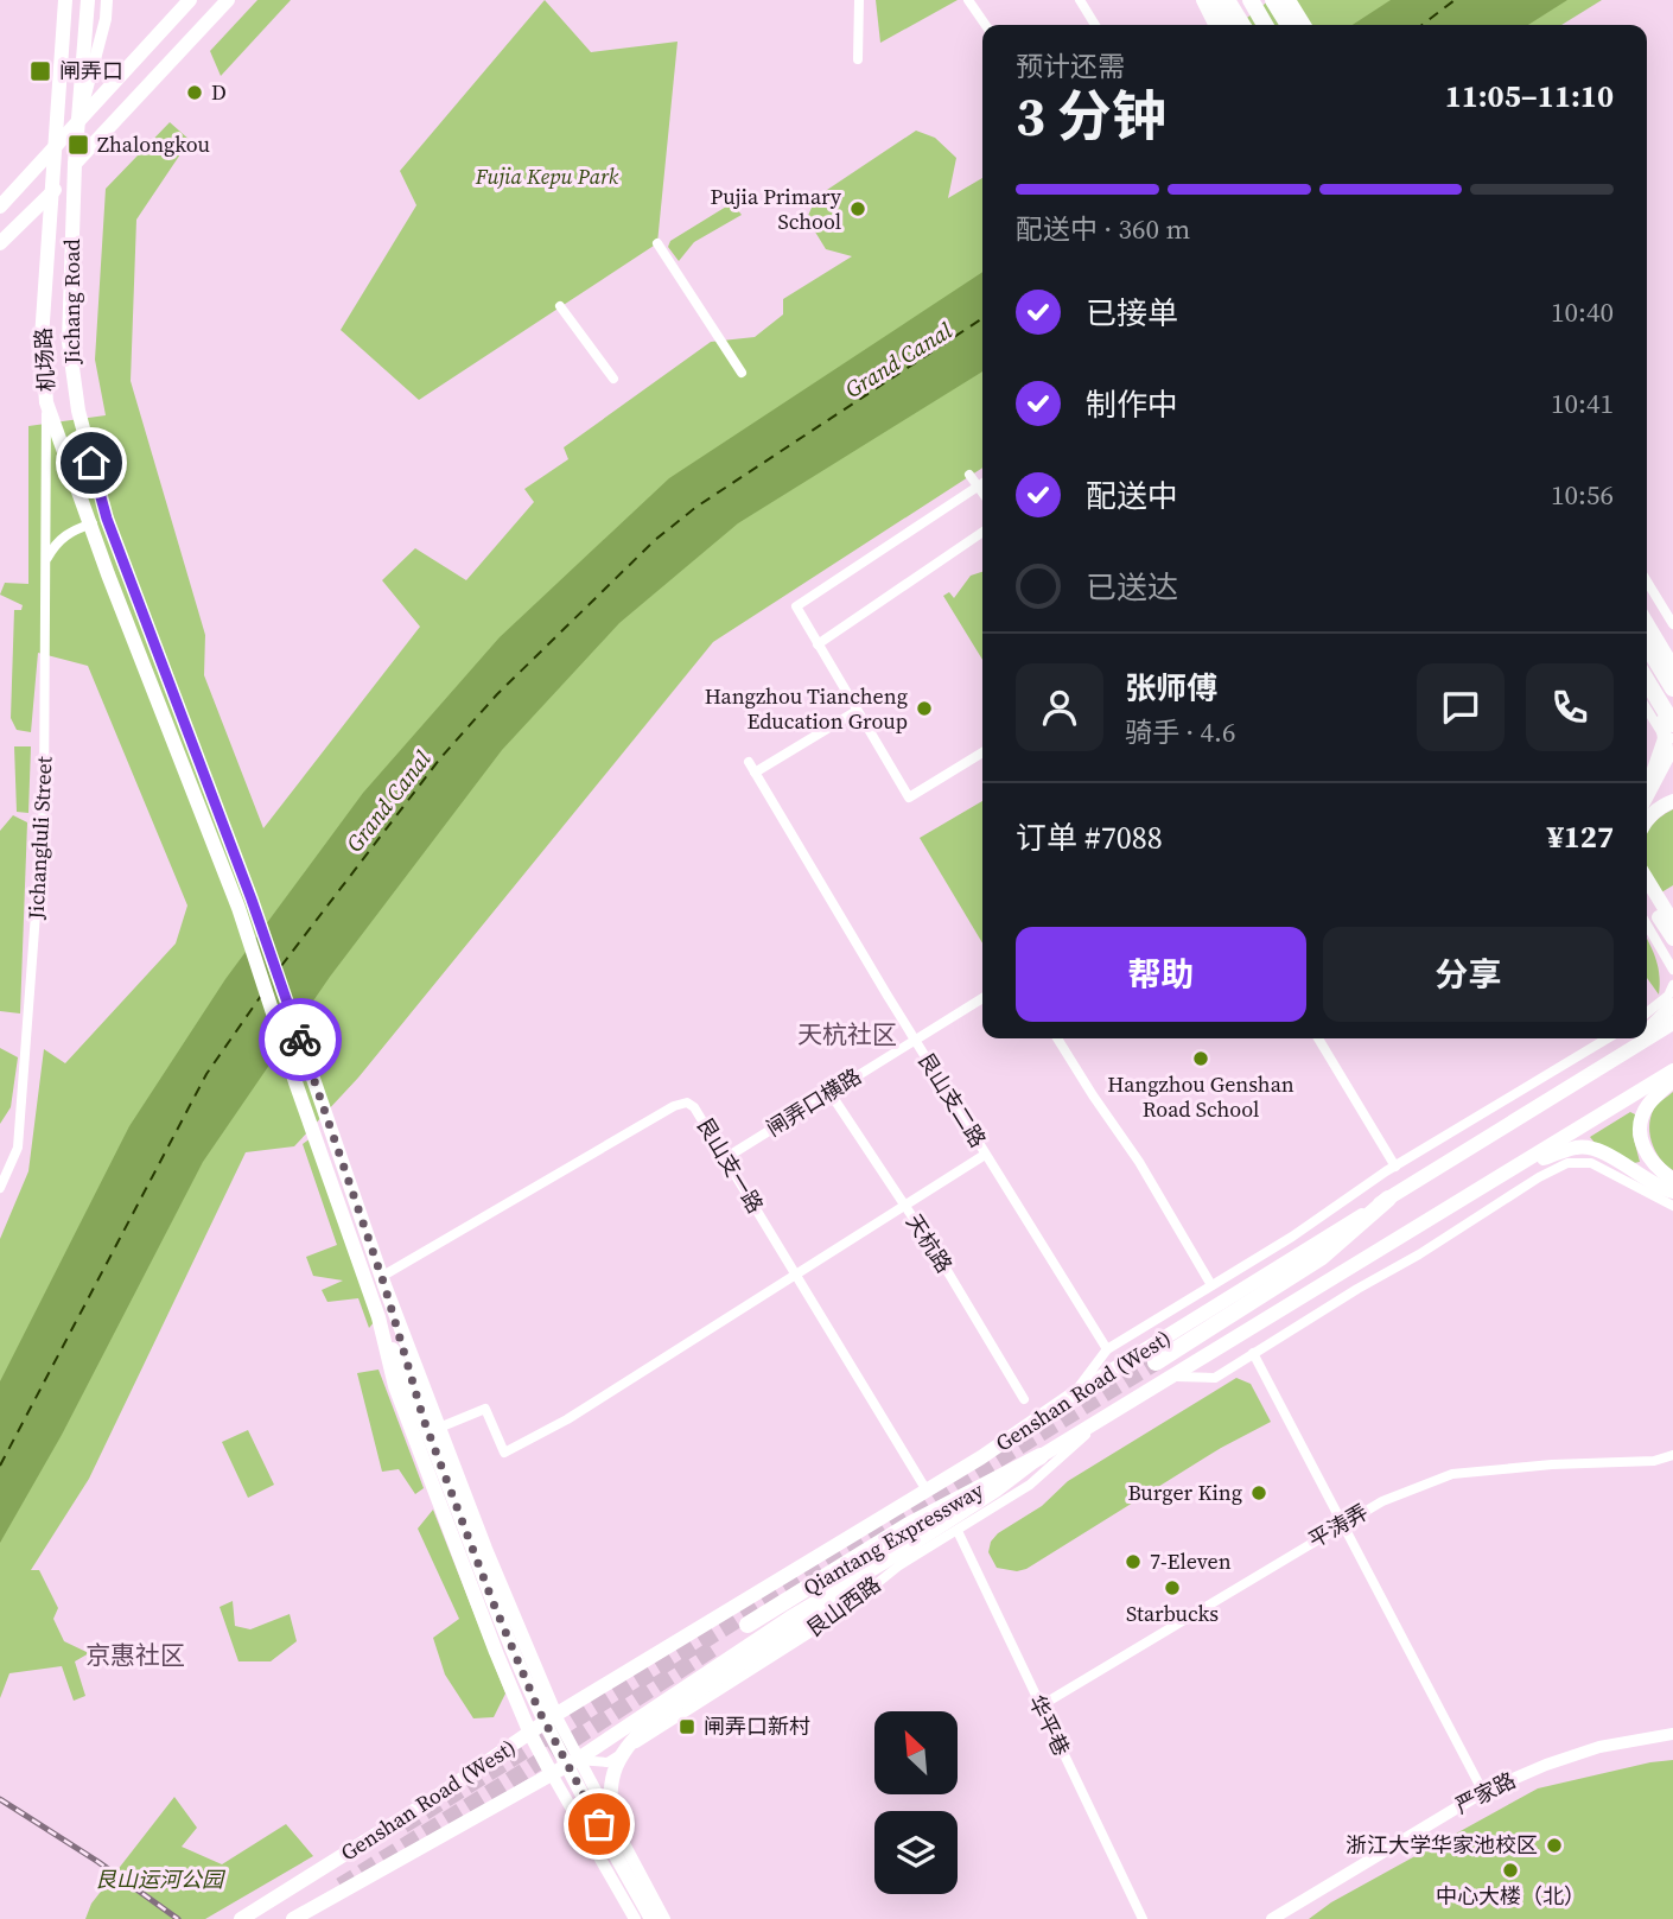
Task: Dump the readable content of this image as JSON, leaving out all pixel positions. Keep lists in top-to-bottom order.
{
  "streets": {
    "highway": ["Qiantang Expressway"],
    "main road": ["Jichang Road", "机场路", "Genshan Road (West)"],
    "street": [
      "Jichangluli Street",
      "艮山支二路",
      "闸弄口横路",
      "艮山支一路",
      "天杭路",
      "平涛弄",
      "艮山西路",
      "华平巷",
      "严家路"
    ]
  },
  "crossings": [
    ["Jichang Road", "机场路"],
    ["Jichang Road", "艮山支一路"],
    ["Jichang Road", "Genshan Road (West)"],
    ["机场路", "Jichangluli Street"],
    ["机场路", "Genshan Road (West)"],
    ["艮山支二路", "闸弄口横路"],
    ["闸弄口横路", "艮山支一路"],
    ["闸弄口横路", "天杭路"],
    ["艮山支一路", "Genshan Road (West)"],
    ["Genshan Road (West)", "Qiantang Expressway"],
    ["Genshan Road (West)", "艮山西路"],
    ["平涛弄", "华平巷"],
    ["艮山西路", "华平巷"]
  ],
  "districts": ["天杭社区", "京惠社区"],
  "water": ["Grand Canal"],
  "parks": ["Fujia Kepu Park", "艮山运河公园"],
  "places": {
    "transit": ["闸弄口", "Zhalongkou", "闸弄口新村"],
    "other": [
      "D",
      "Pujia Primary School",
      "Hangzhou Tiancheng Education Group",
      "Hangzhou Genshan Road School",
      "Burger King",
      "7-Eleven",
      "Starbucks",
      "浙江大学华家池校区",
      "中心大楼（北）"
    ]
  },
  "north": "top left",
  "page": {
    "heading": ["3 分钟", "预计还需", "11:05–11:10"],
    "panel": [
      "张师傅",
      "骑手 · 4.6",
      "订单 #7088",
      "¥127"
    ],
    "bar": "配送中 · 360 m",
    "list": [
      ["已接单", "10:40"],
      ["制作中", "10:41"],
      ["配送中", "10:56"],
      "已送达"
    ],
    "buttons": ["帮助", "分享"]
  }
}
